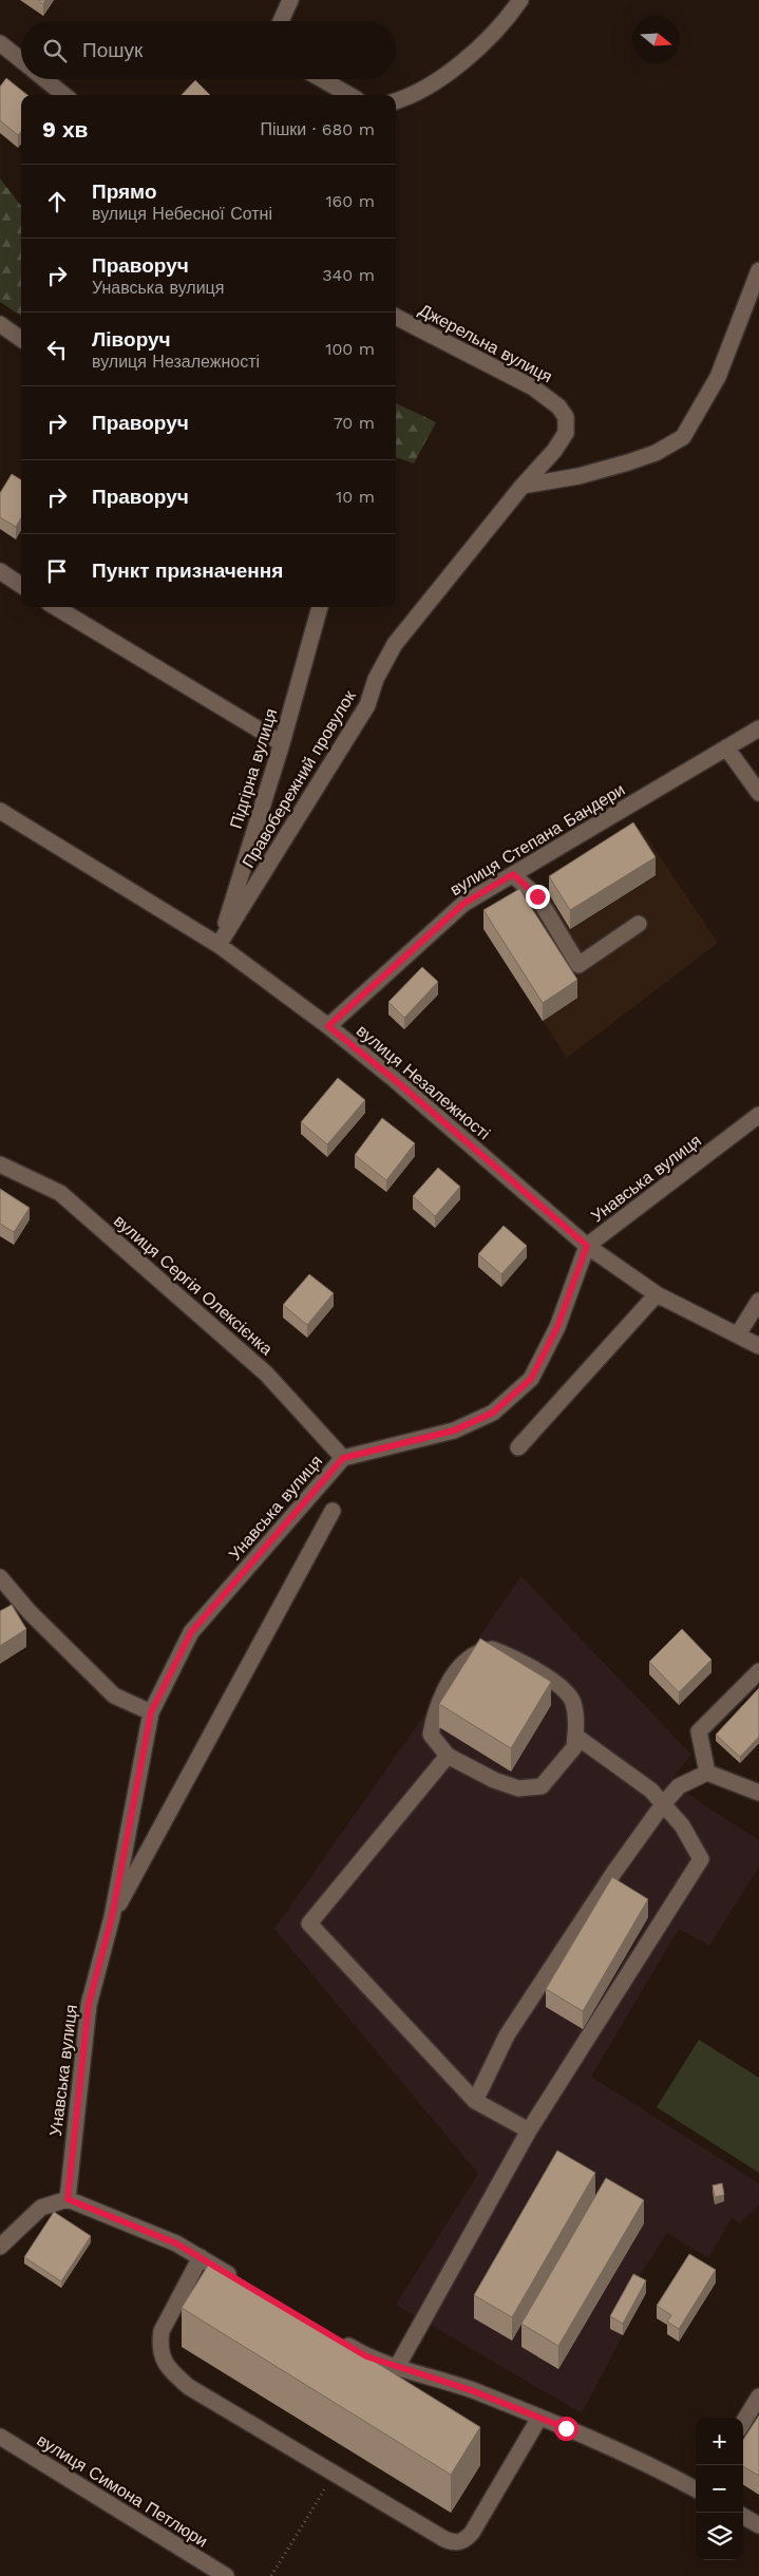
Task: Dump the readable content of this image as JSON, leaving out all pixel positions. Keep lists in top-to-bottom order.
{
  "streets": {
    "street": [
      "Джерельна вулиця",
      "Підгірна вулиця",
      "Правобережний провулок",
      "вулиця Степана Бандери",
      "вулиця Незалежності",
      "Унавська вулиця",
      "вулиця Сергія Олексієнка",
      "вулиця Симона Петлюри"
    ]
  },
  "crossings": [
    ["Джерельна вулиця", "Правобережний провулок"],
    ["Підгірна вулиця", "Правобережний провулок"],
    ["Підгірна вулиця", "вулиця Незалежності"],
    ["Правобережний провулок", "вулиця Незалежності"],
    ["вулиця Степана Бандери", "вулиця Незалежності"],
    ["вулиця Незалежності", "Унавська вулиця"],
    ["Унавська вулиця", "вулиця Сергія Олексієнка"]
  ],
  "north": "right",
  "page": {
    "search": "Пошук",
    "heading": ["9 хв", "Пішки · 680 m"],
    "list": [
      ["Прямо", "вулиця Небесної Сотні", "160 m"],
      ["Праворуч", "Унавська вулиця", "340 m"],
      ["Ліворуч", "вулиця Незалежності", "100 m"],
      ["Праворуч", "70 m"],
      ["Праворуч", "10 m"],
      "Пункт призначення"
    ],
    "map_buttons": ["+", "−"]
  }
}
